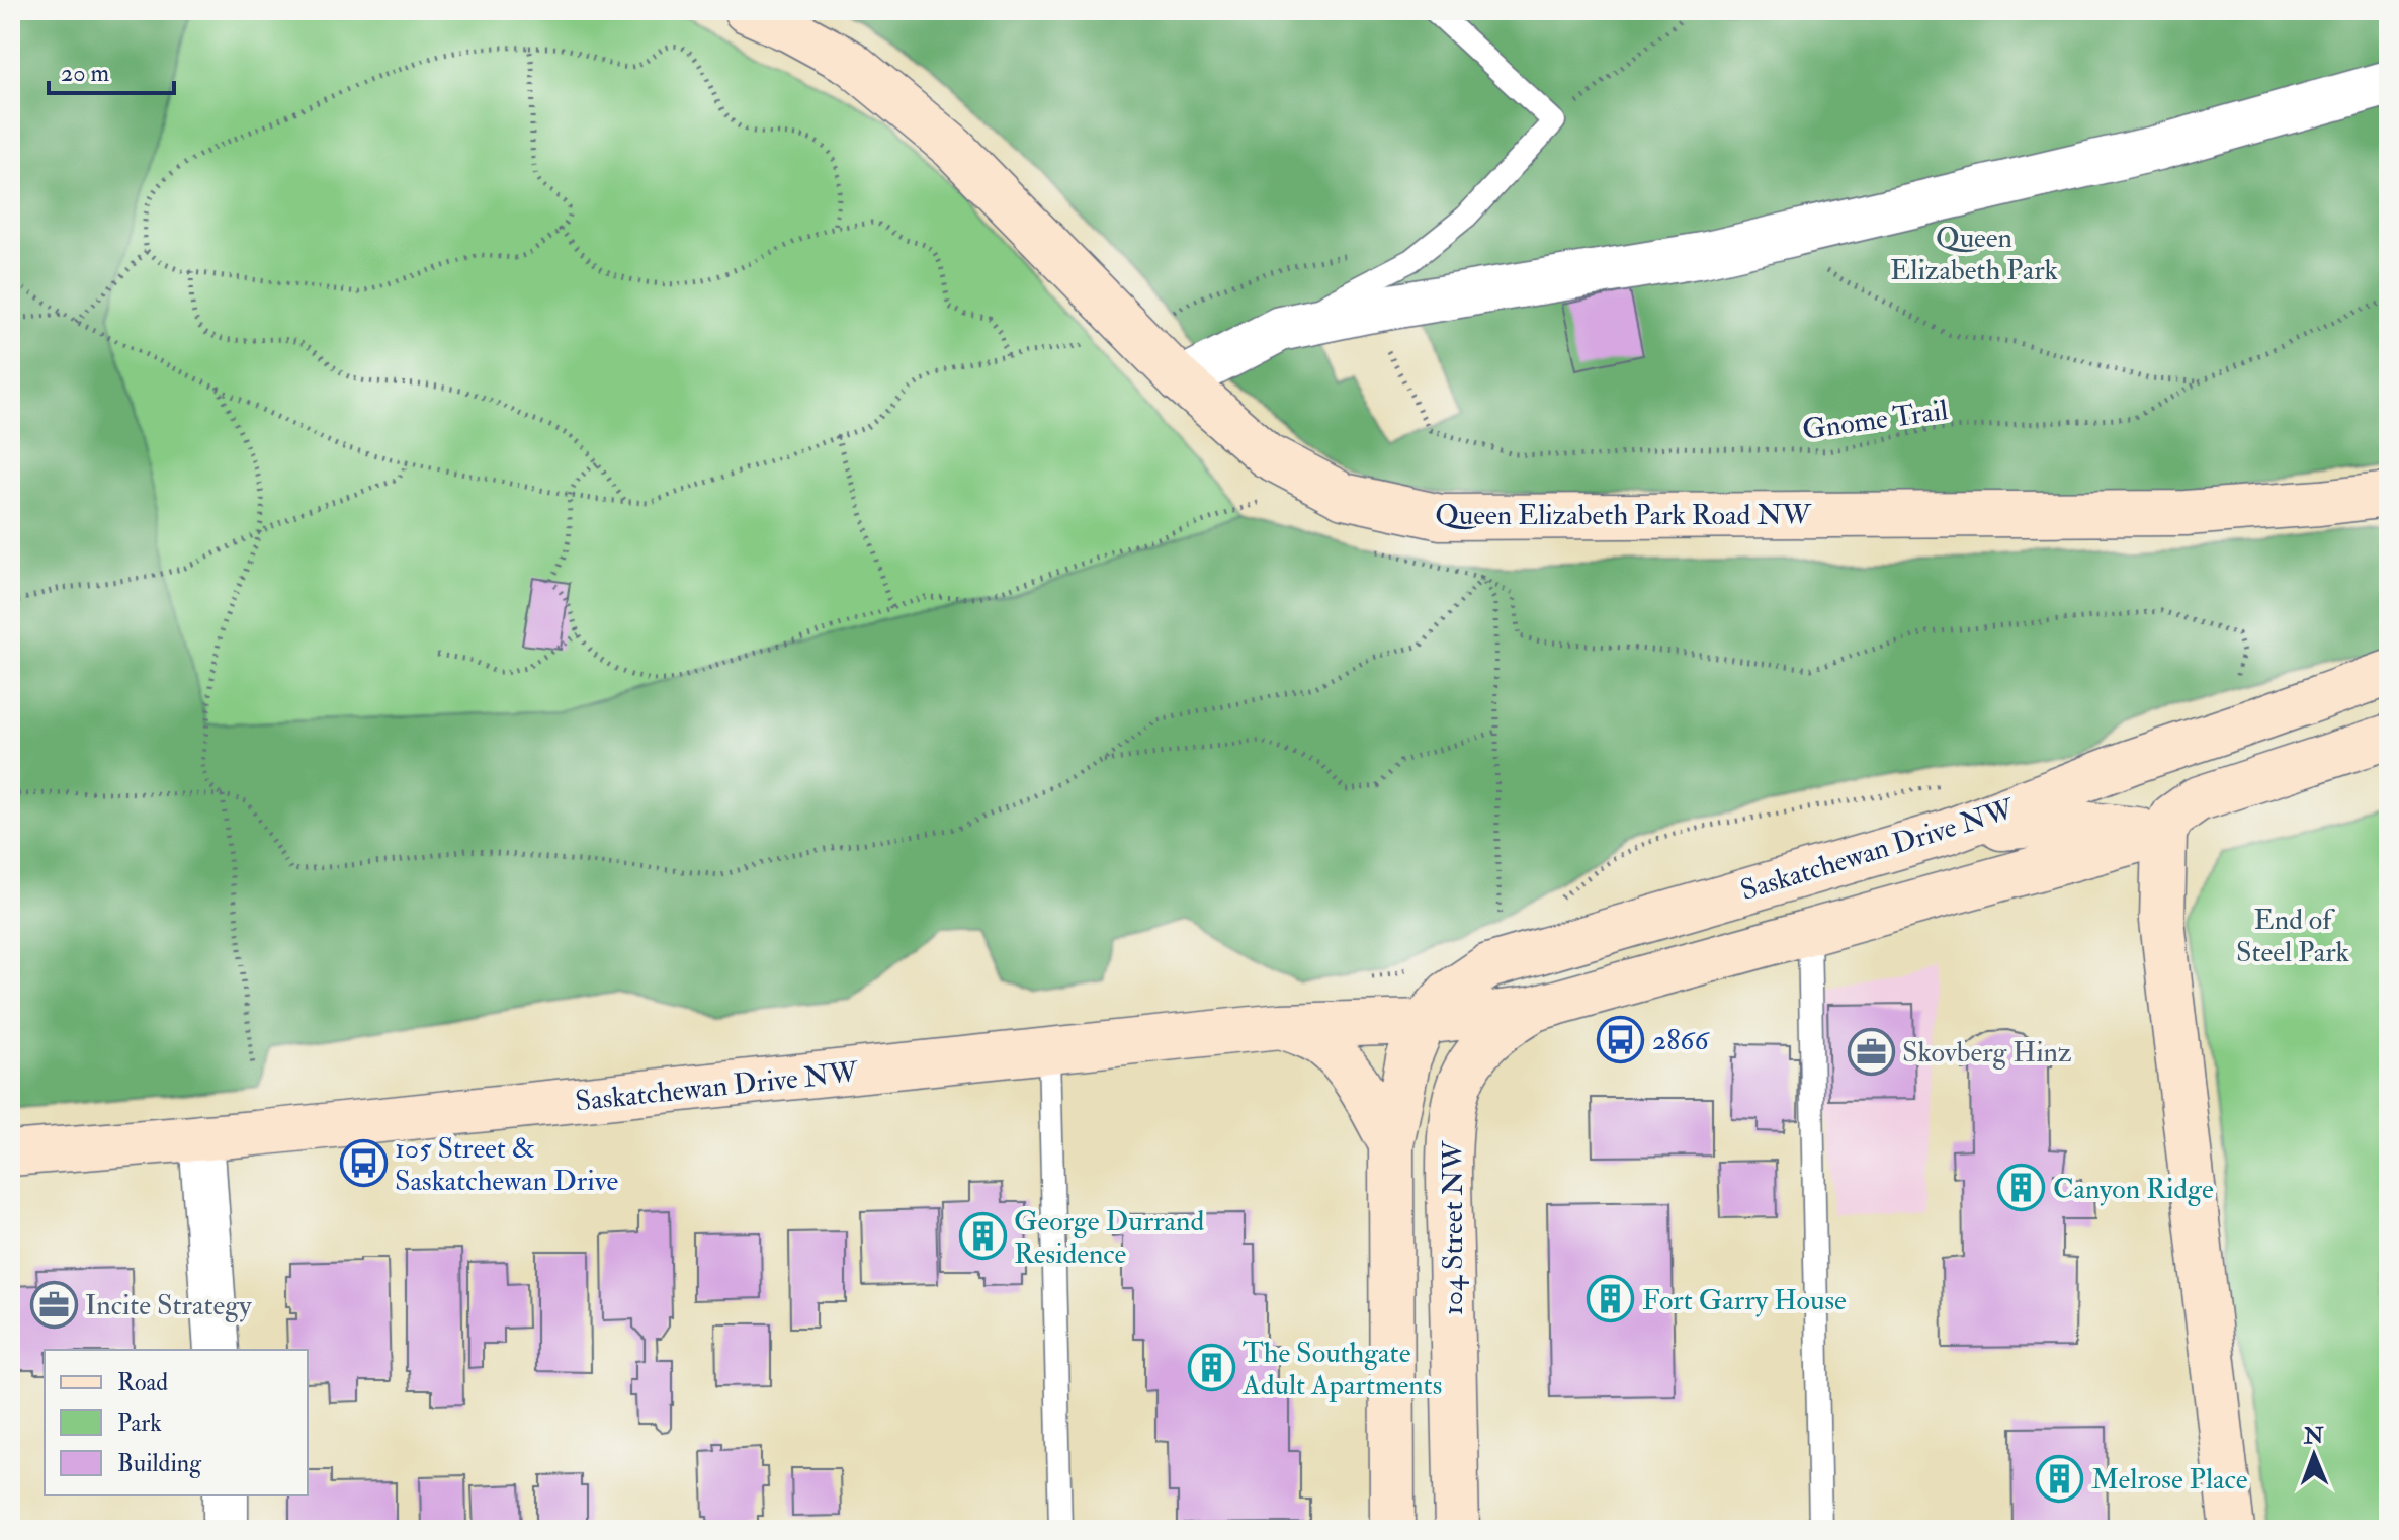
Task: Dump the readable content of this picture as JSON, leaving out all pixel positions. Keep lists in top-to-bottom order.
{
  "streets": {
    "main road": ["Queen Elizabeth Park Road NW", "Saskatchewan Drive NW", "104 Street NW"],
    "path": ["Gnome Trail"]
  },
  "crossings": [
    ["Saskatchewan Drive NW", "104 Street NW"]
  ],
  "parks": ["Queen Elizabeth Park", "End of Steel Park"],
  "places": {
    "bus stop": ["2866", "105 Street & Saskatchewan Drive"],
    "office": ["Skovberg Hinz", "Incite Strategy"],
    "building": [
      "Canyon Ridge",
      "George Durrand Residence",
      "Fort Garry House",
      "The Southgate Adult Apartments",
      "Melrose Place"
    ]
  },
  "legend": ["Road", "Park", "Building"],
  "scale_bar": "20 m",
  "north": "top"
}
